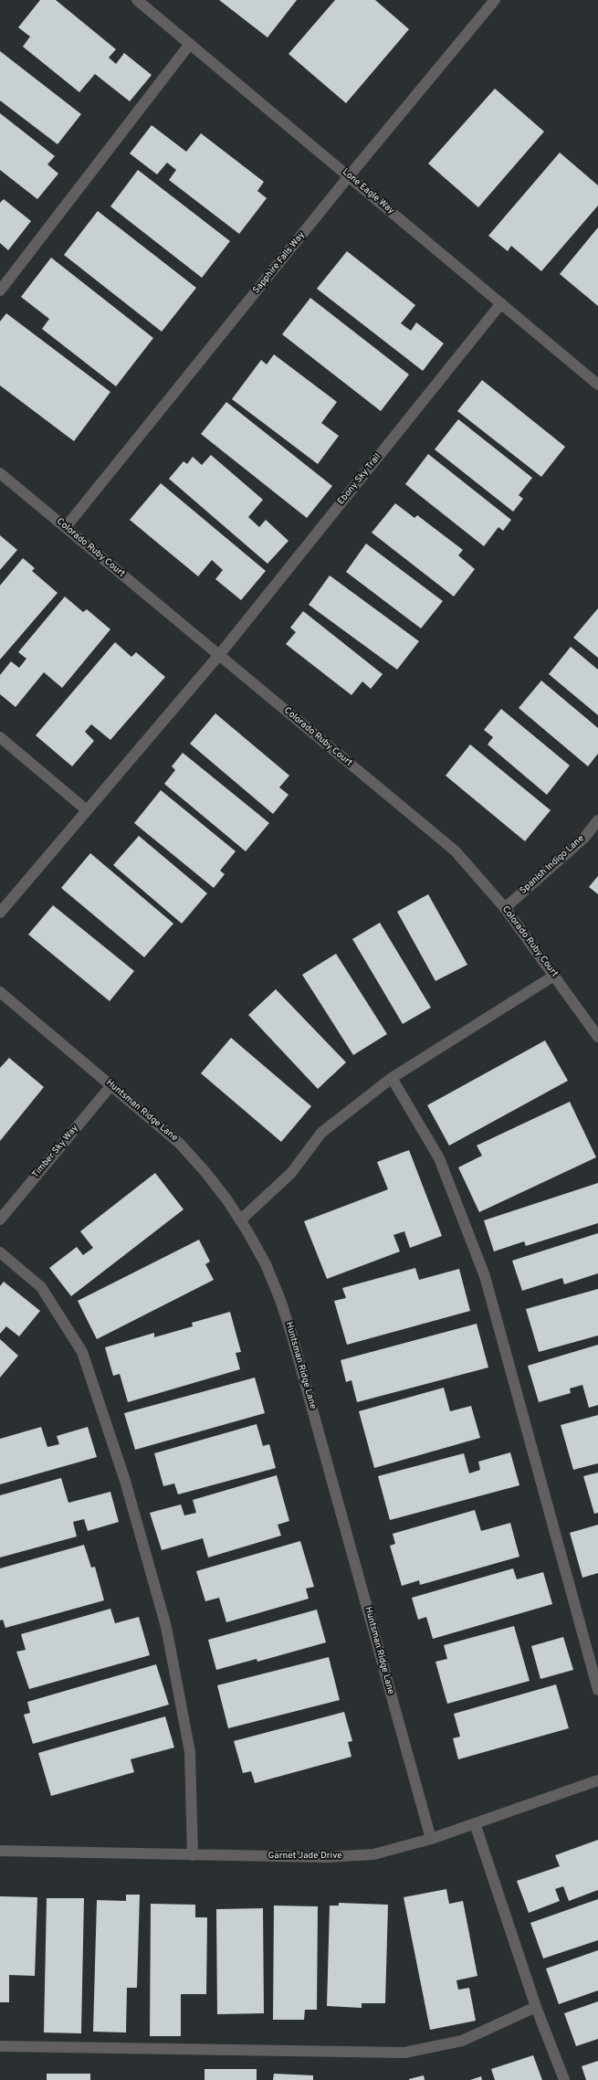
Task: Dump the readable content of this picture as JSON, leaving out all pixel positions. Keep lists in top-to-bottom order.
{
  "streets": {
    "street": [
      "Lone Eagle Way",
      "Sapphire Falls Way",
      "Ebony Sky Trail",
      "Colorado Ruby Court",
      "Spanish Indigo Lane",
      "Huntsman Ridge Lane",
      "Timber Sky Way",
      "Garnet Jade Drive"
    ]
  },
  "crossings": [
    ["Lone Eagle Way", "Sapphire Falls Way"],
    ["Lone Eagle Way", "Ebony Sky Trail"],
    ["Sapphire Falls Way", "Colorado Ruby Court"],
    ["Ebony Sky Trail", "Colorado Ruby Court"],
    ["Colorado Ruby Court", "Spanish Indigo Lane"],
    ["Huntsman Ridge Lane", "Timber Sky Way"],
    ["Huntsman Ridge Lane", "Garnet Jade Drive"]
  ]
}
